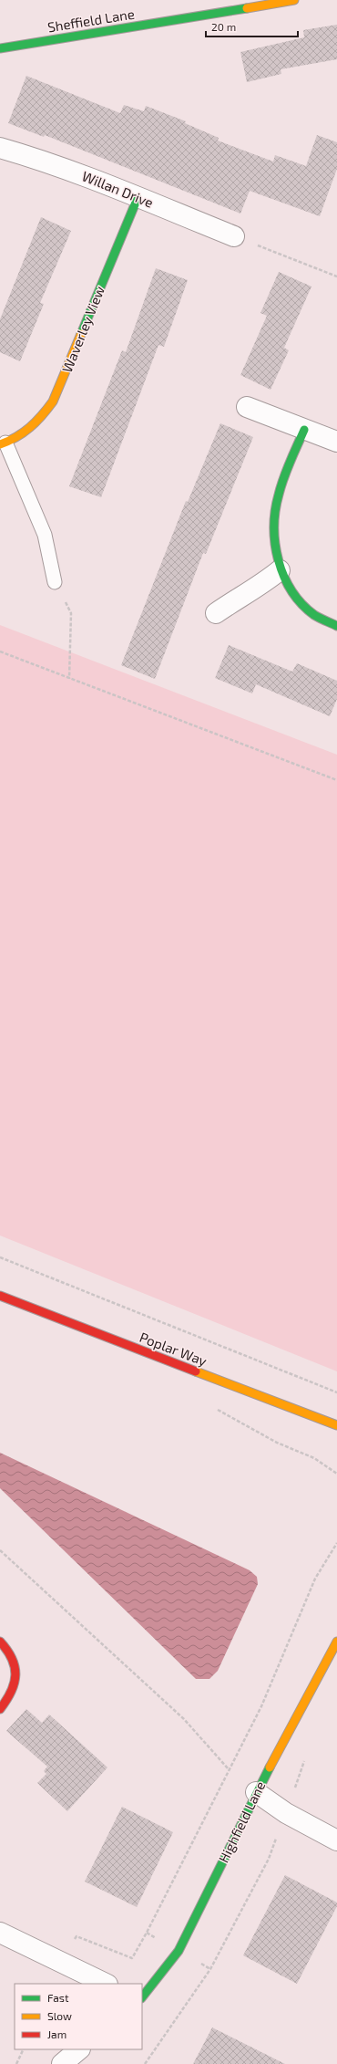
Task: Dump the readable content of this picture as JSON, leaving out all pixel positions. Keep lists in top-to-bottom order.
{
  "streets": {
    "street": [
      "Sheffield Lane",
      "Willan Drive",
      "Waverley View",
      "Poplar Way",
      "Highfield Lane"
    ]
  },
  "crossings": [
    ["Willan Drive", "Waverley View"]
  ],
  "legend": ["Fast", "Slow", "Jam"],
  "scale_bar": "20 m"
}
